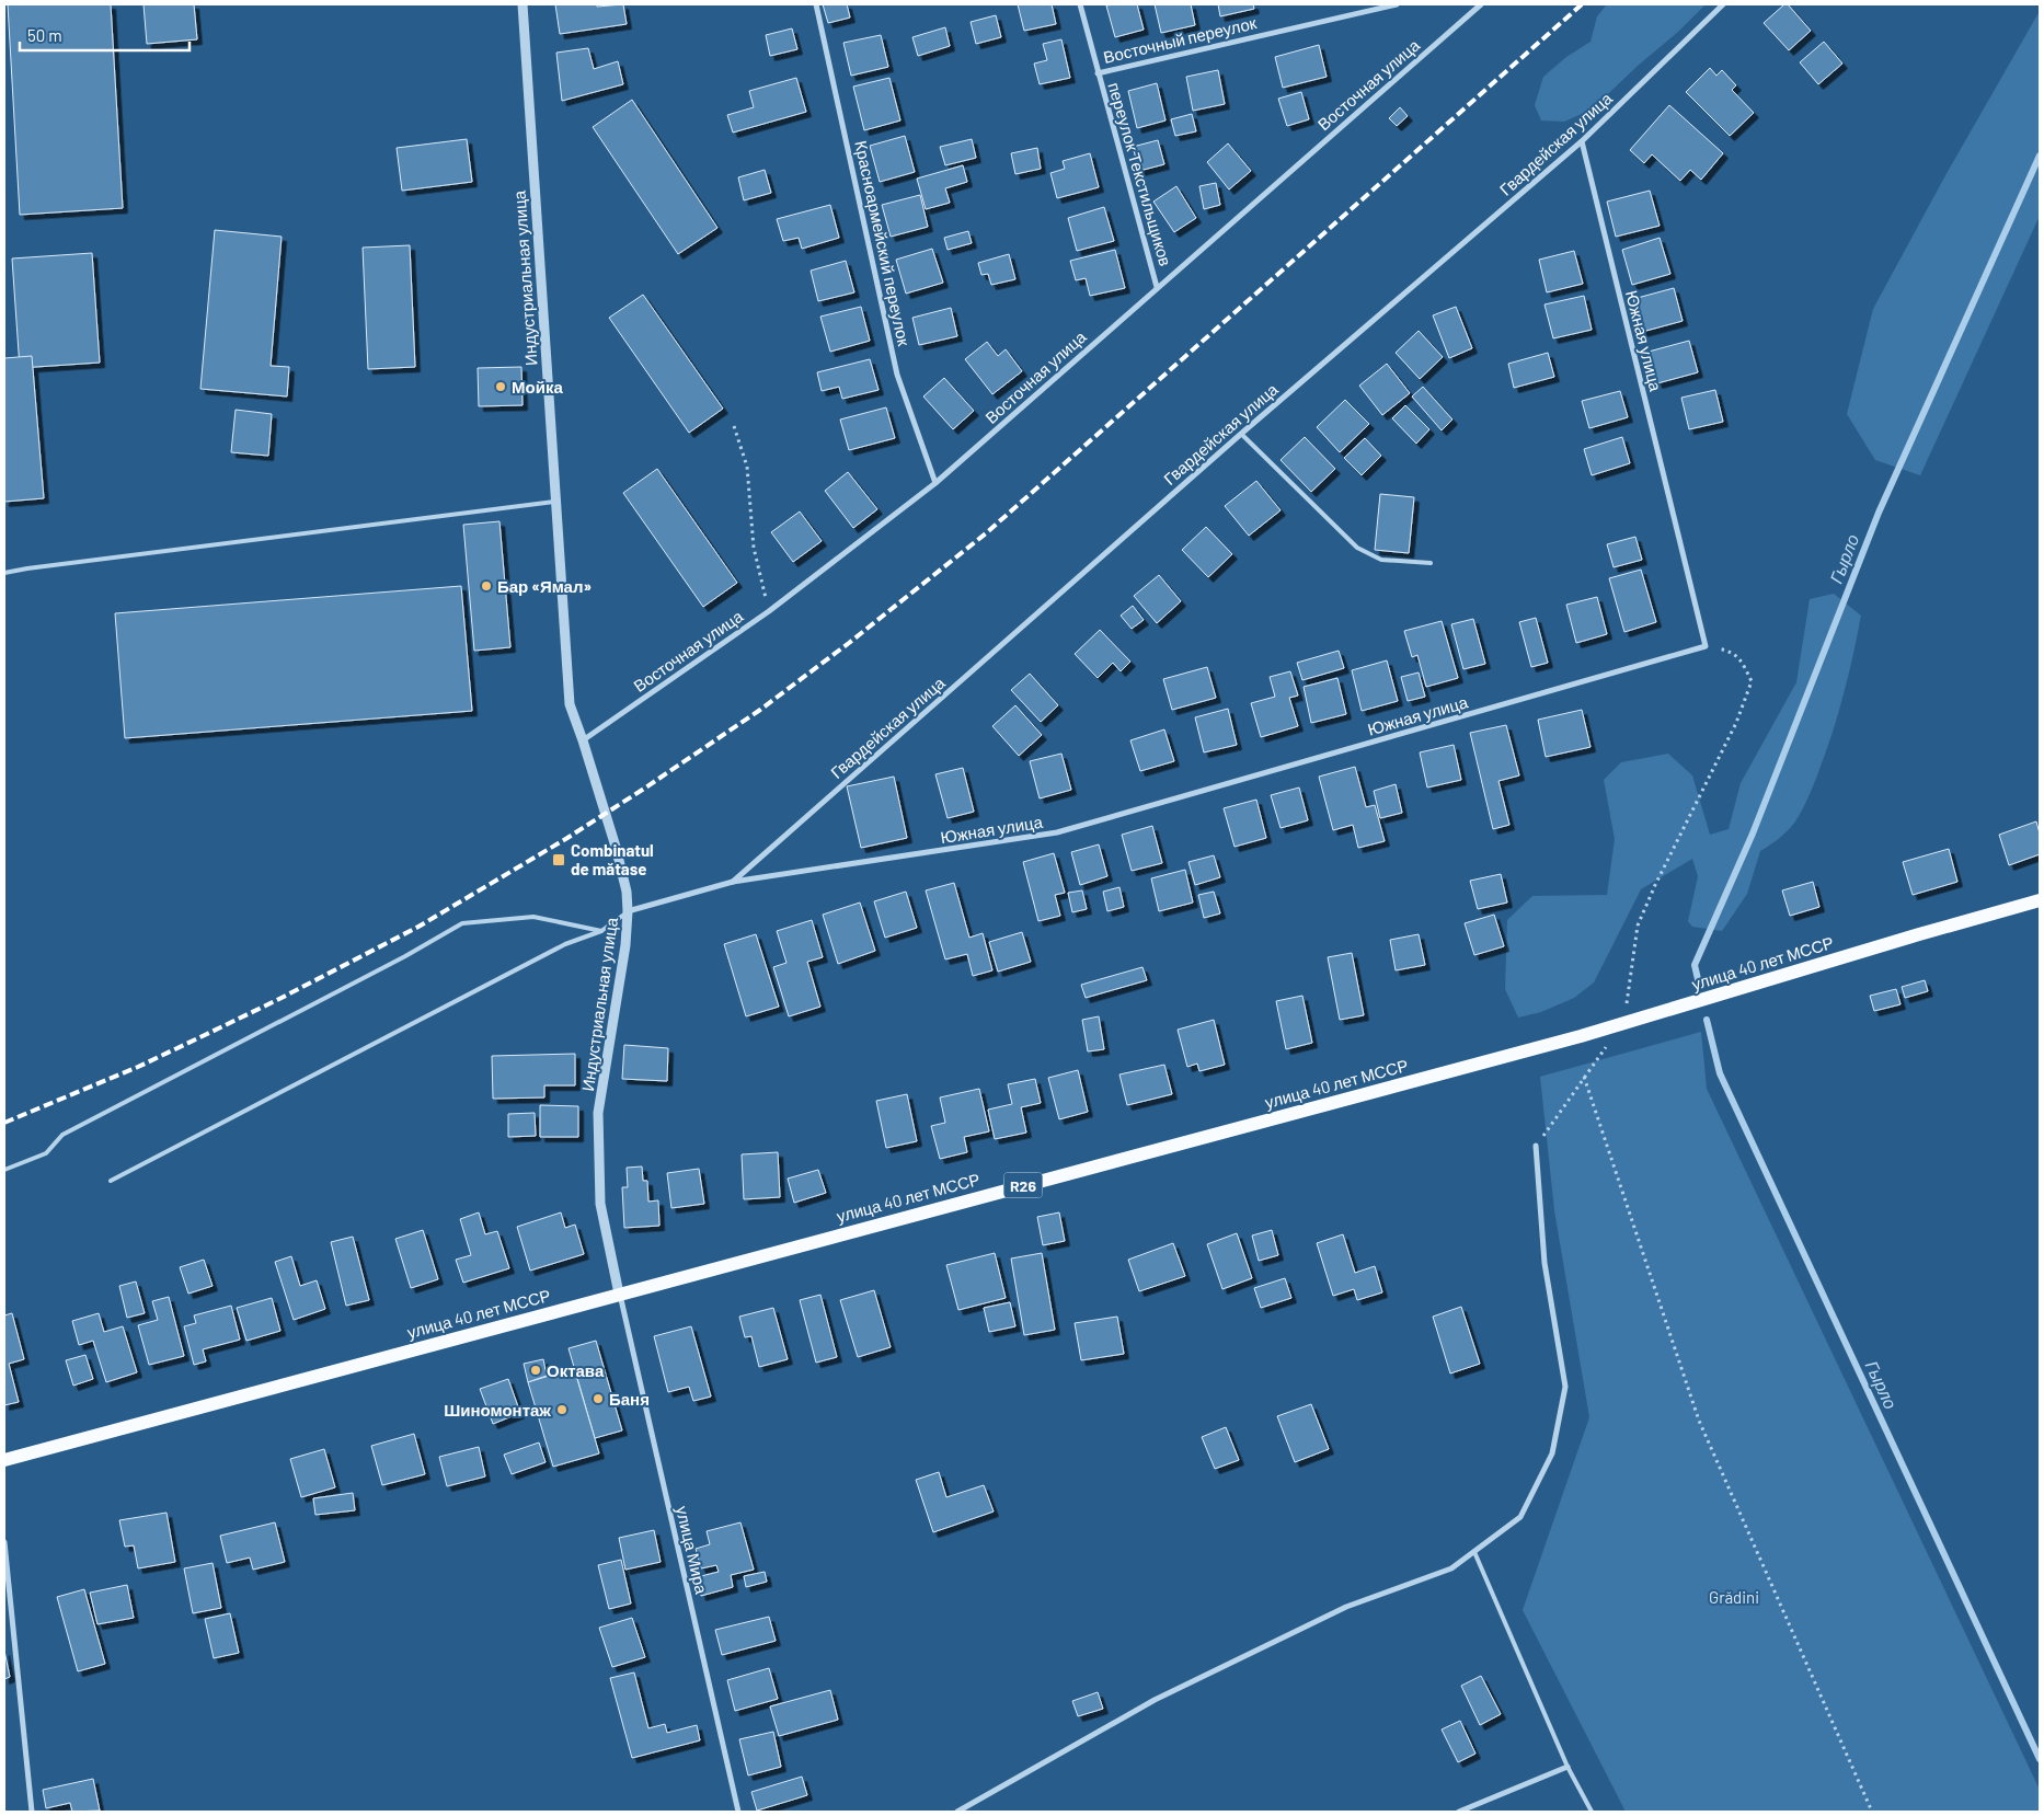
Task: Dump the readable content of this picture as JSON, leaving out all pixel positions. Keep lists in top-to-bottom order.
{
  "streets": {
    "main road": ["улица 40 лет МССР", "R26"],
    "street": [
      "Восточный переулок",
      "Восточная улица",
      "Гвардейская улица",
      "переулок Текстильщиков",
      "Красноармейский переулок",
      "Индустриальная улица",
      "Южная улица",
      "улица Мира"
    ]
  },
  "crossings": [
    ["Восточный переулок", "переулок Текстильщиков"],
    ["Восточная улица", "переулок Текстильщиков"],
    ["Восточная улица", "Красноармейский переулок"],
    ["Восточная улица", "Индустриальная улица"],
    ["Гвардейская улица", "Южная улица"],
    ["Индустриальная улица", "Южная улица"],
    ["Индустриальная улица", "улица 40 лет МССР"],
    ["Индустриальная улица", "улица Мира"],
    ["улица 40 лет МССР", "улица Мира"]
  ],
  "water": ["Гырло"],
  "parks": ["Grădini"],
  "places": {
    "other": [
      "Мойка",
      "Бар «Ямал»",
      "Октава",
      "Баня",
      "Шиномонтаж"
    ],
    "transit": ["Combinatul de mătase"]
  },
  "scale_bar": "50 m"
}
